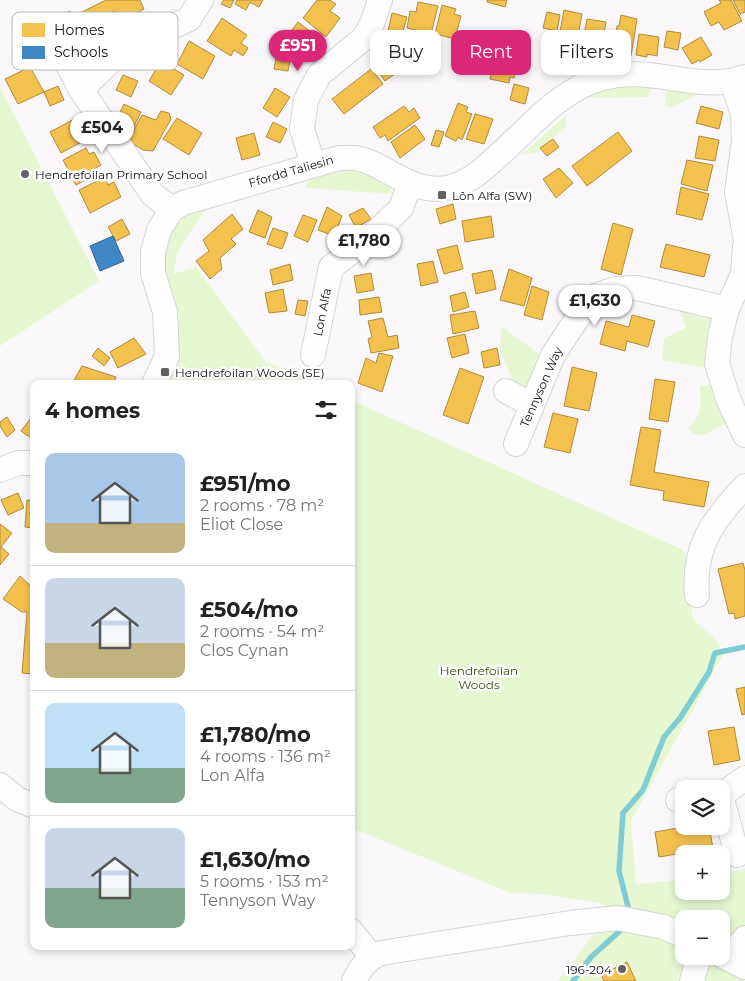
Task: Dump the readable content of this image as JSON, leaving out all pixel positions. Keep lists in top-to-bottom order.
{
  "streets": {
    "street": ["Ffordd Taliesin", "Lon Alfa", "Tennyson Way"]
  },
  "crossings": [
    ["Ffordd Taliesin", "Lon Alfa"]
  ],
  "parks": ["Hendrefoilan Woods"],
  "places": {
    "other": ["Hendrefoilan Primary School", "196-204"],
    "transit": ["Lôn Alfa (SW)", "Hendrefoilan Woods (SE)"]
  },
  "legend": ["Homes", "Schools"],
  "page": {
    "price": [
      "£951",
      "£504",
      "£1,780",
      "£1,630"
    ],
    "chip": ["Buy", "Rent", "Filters"],
    "heading": "4 homes",
    "list": [
      {
        "name": "£951/mo",
        "note": "2 rooms · 78 m² · Eliot Close"
      },
      {
        "name": "£504/mo",
        "note": "2 rooms · 54 m² · Clos Cynan"
      },
      {
        "name": "£1,780/mo",
        "note": "4 rooms · 136 m² · Lon Alfa"
      },
      {
        "name": "£1,630/mo",
        "note": "5 rooms · 153 m² · Tennyson Way"
      }
    ],
    "map_buttons": ["+", "−"]
  }
}
